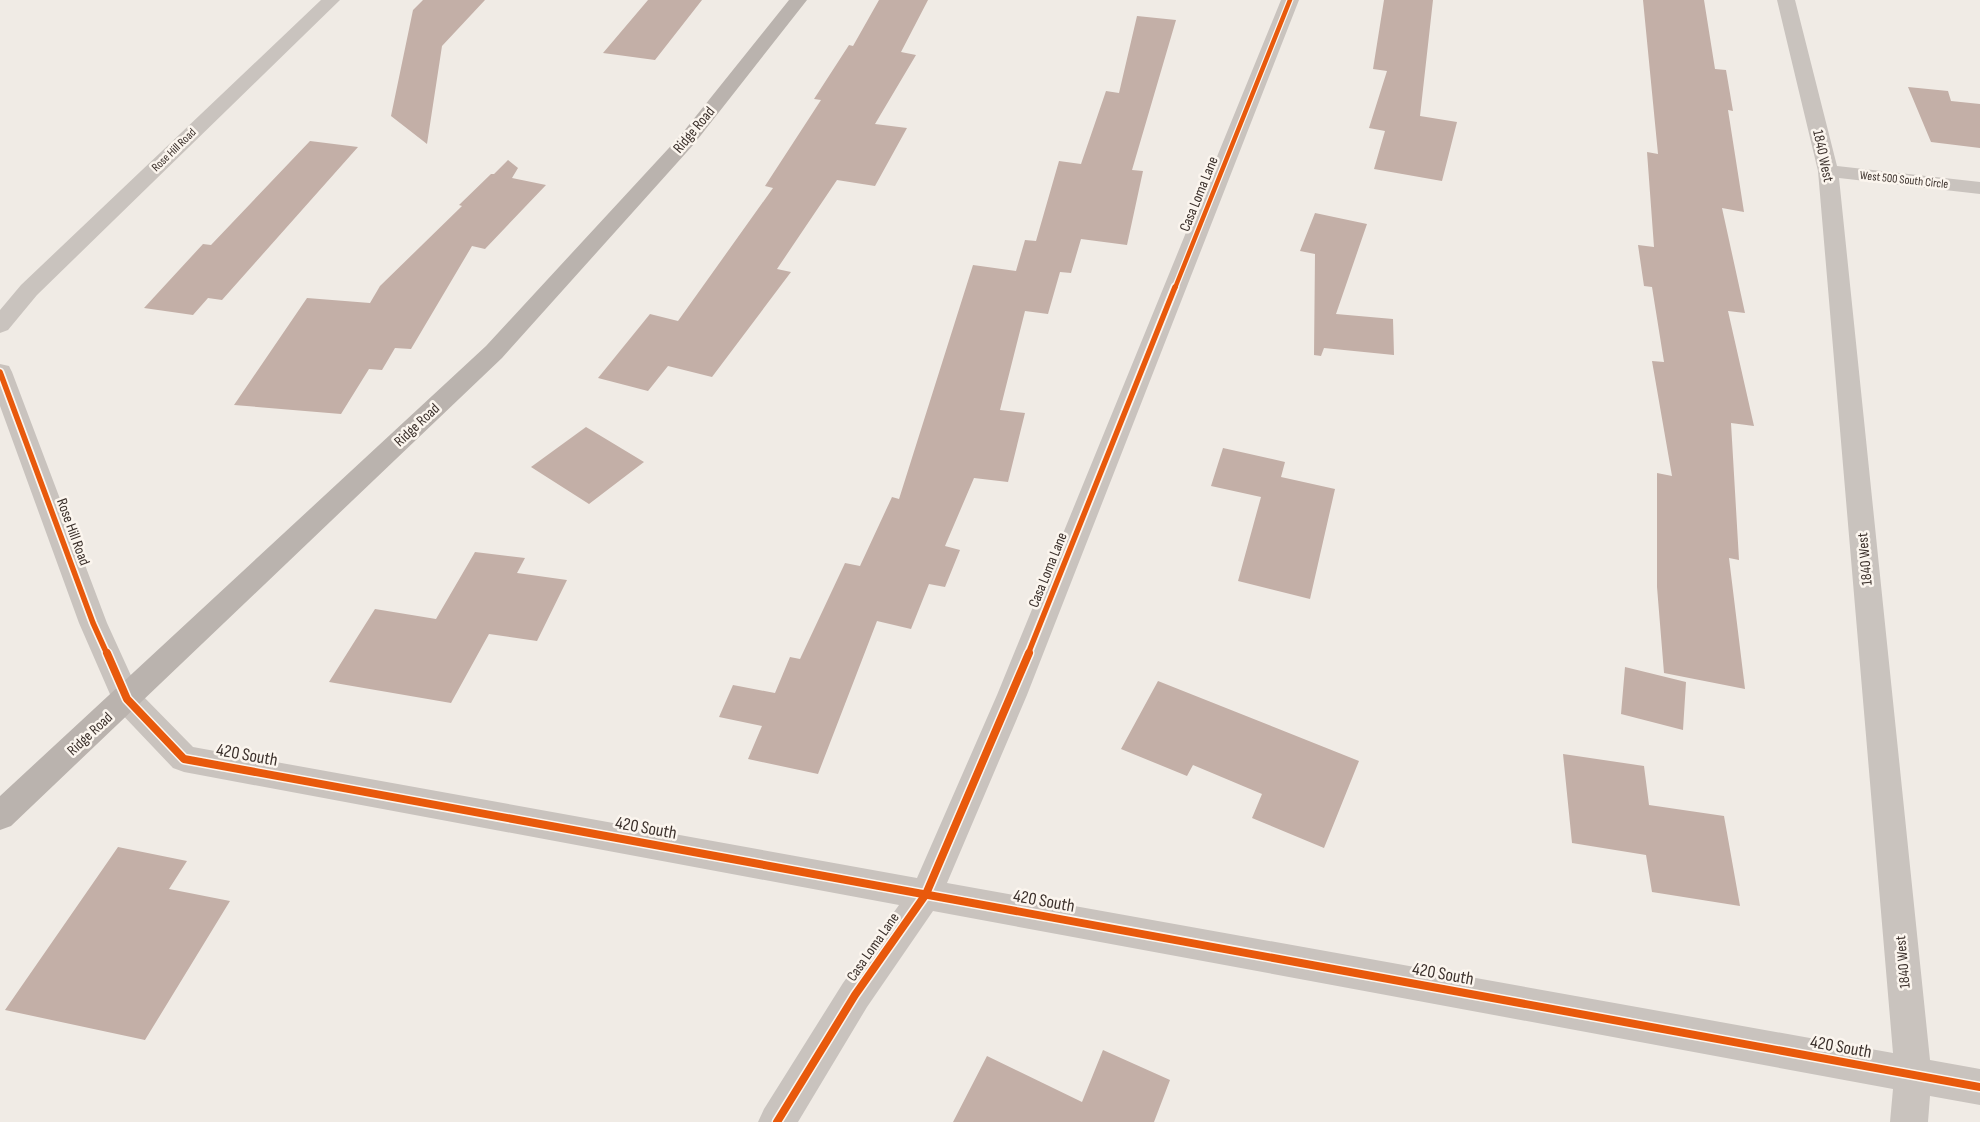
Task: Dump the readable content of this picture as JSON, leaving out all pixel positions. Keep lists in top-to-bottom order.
{
  "streets": {
    "street": [
      "Ridge Road",
      "Rose Hill Road",
      "1840 West",
      "West 500 South Circle",
      "Casa Loma Lane",
      "420 South"
    ]
  },
  "crossings": [
    ["Ridge Road", "Rose Hill Road"],
    ["Ridge Road", "420 South"],
    ["Rose Hill Road", "420 South"],
    ["1840 West", "West 500 South Circle"],
    ["1840 West", "420 South"],
    ["Casa Loma Lane", "420 South"]
  ]
}
